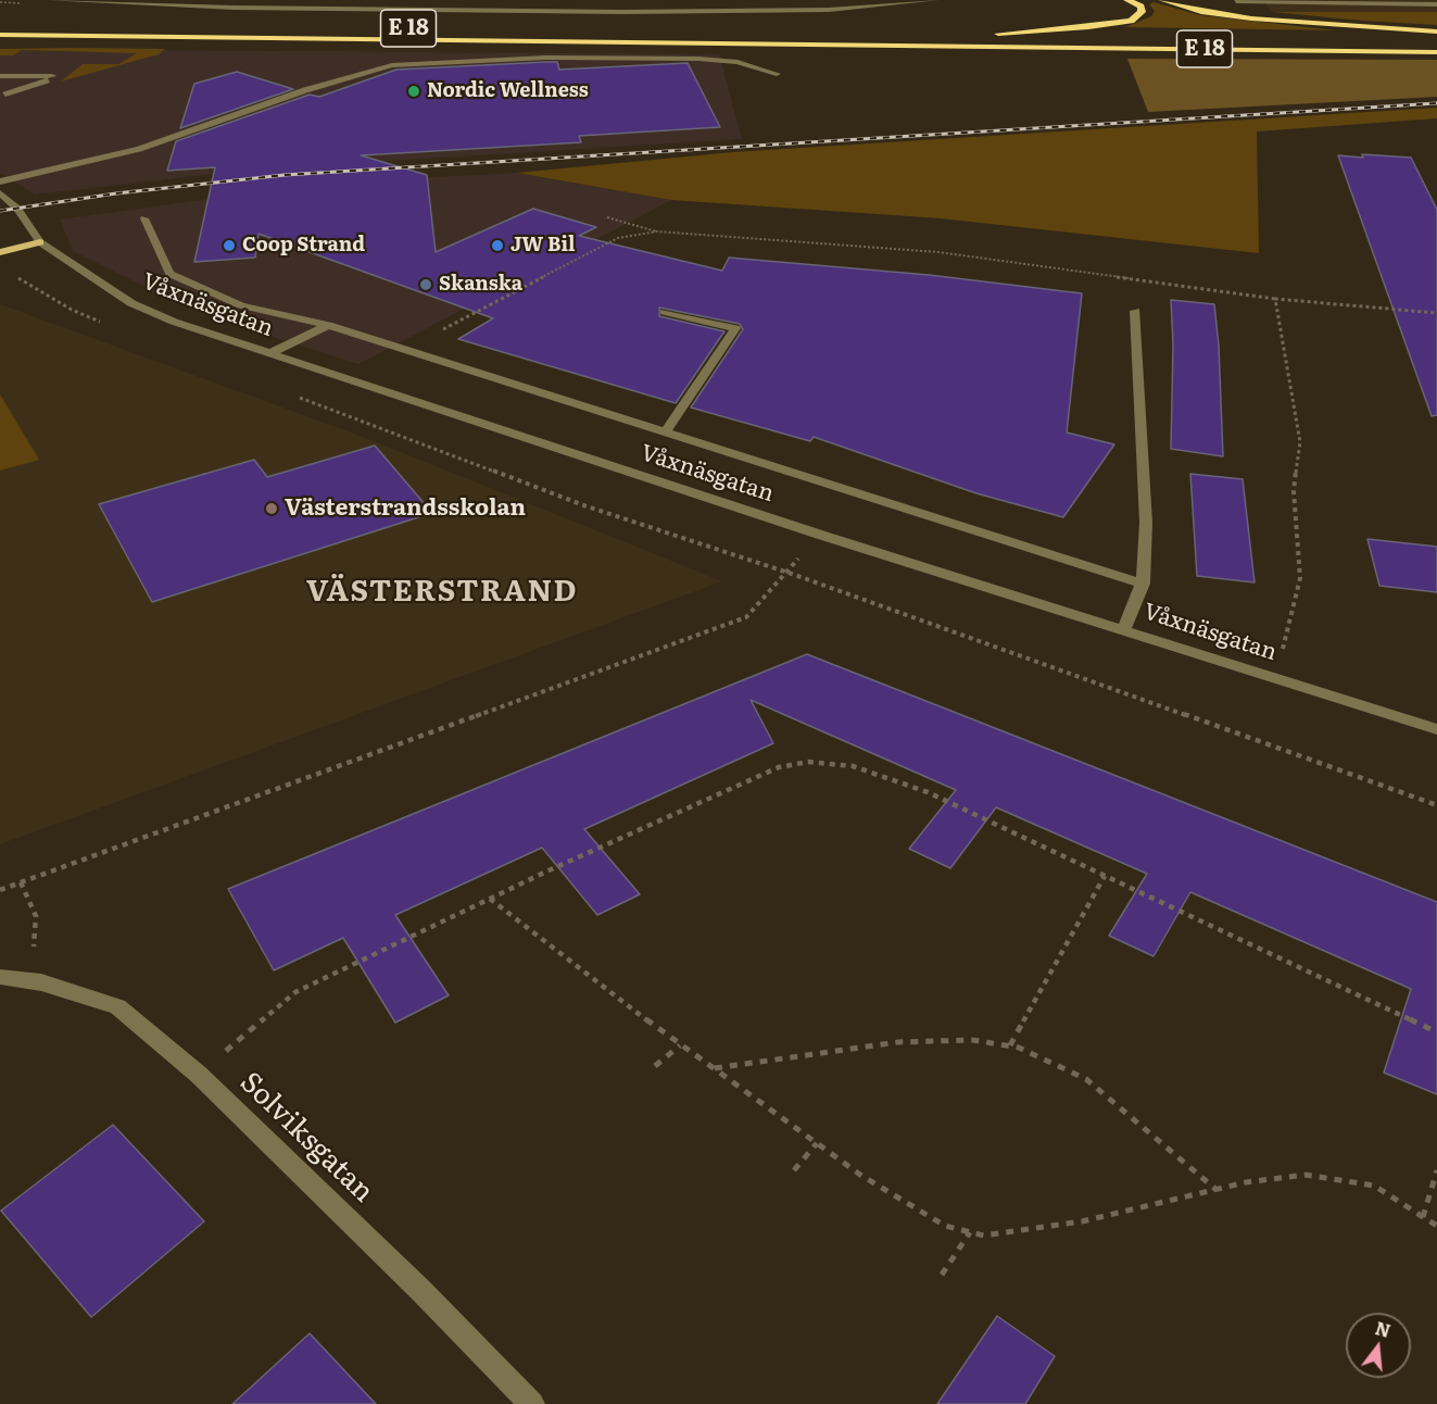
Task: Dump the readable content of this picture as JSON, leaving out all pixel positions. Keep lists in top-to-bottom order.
{
  "streets": {
    "highway": ["E 18"],
    "street": ["Våxnäsgatan", "Solviksgatan"]
  },
  "districts": ["VÄSTERSTRAND"],
  "places": [
    "Nordic Wellness",
    "Coop Strand",
    "JW Bil",
    "Skanska",
    "Västerstrandsskolan"
  ],
  "north": "top"
}
